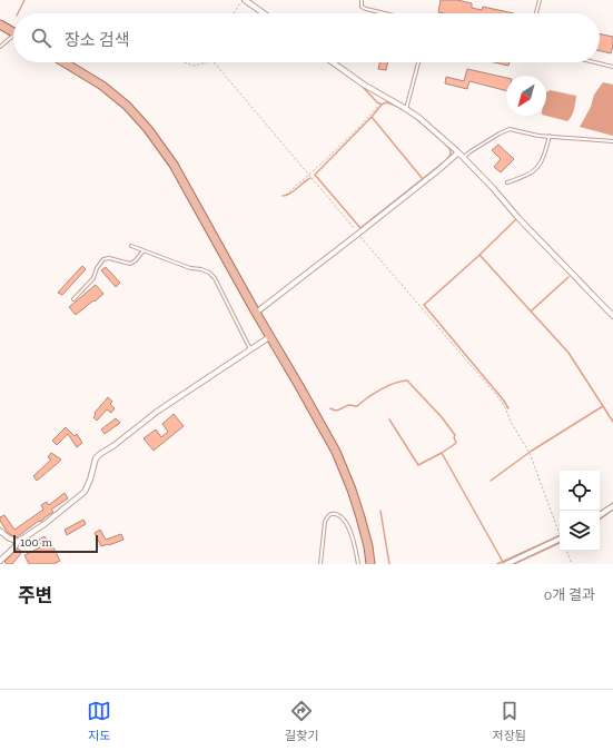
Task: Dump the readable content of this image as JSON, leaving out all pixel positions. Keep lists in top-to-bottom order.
{
  "scale_bar": "100 m",
  "north": "bottom left",
  "page": {
    "search": "장소 검색",
    "scale": "100 m",
    "heading": ["주변", "0개 결과"],
    "nav": ["지도", "길찾기", "저장됨"]
  }
}
